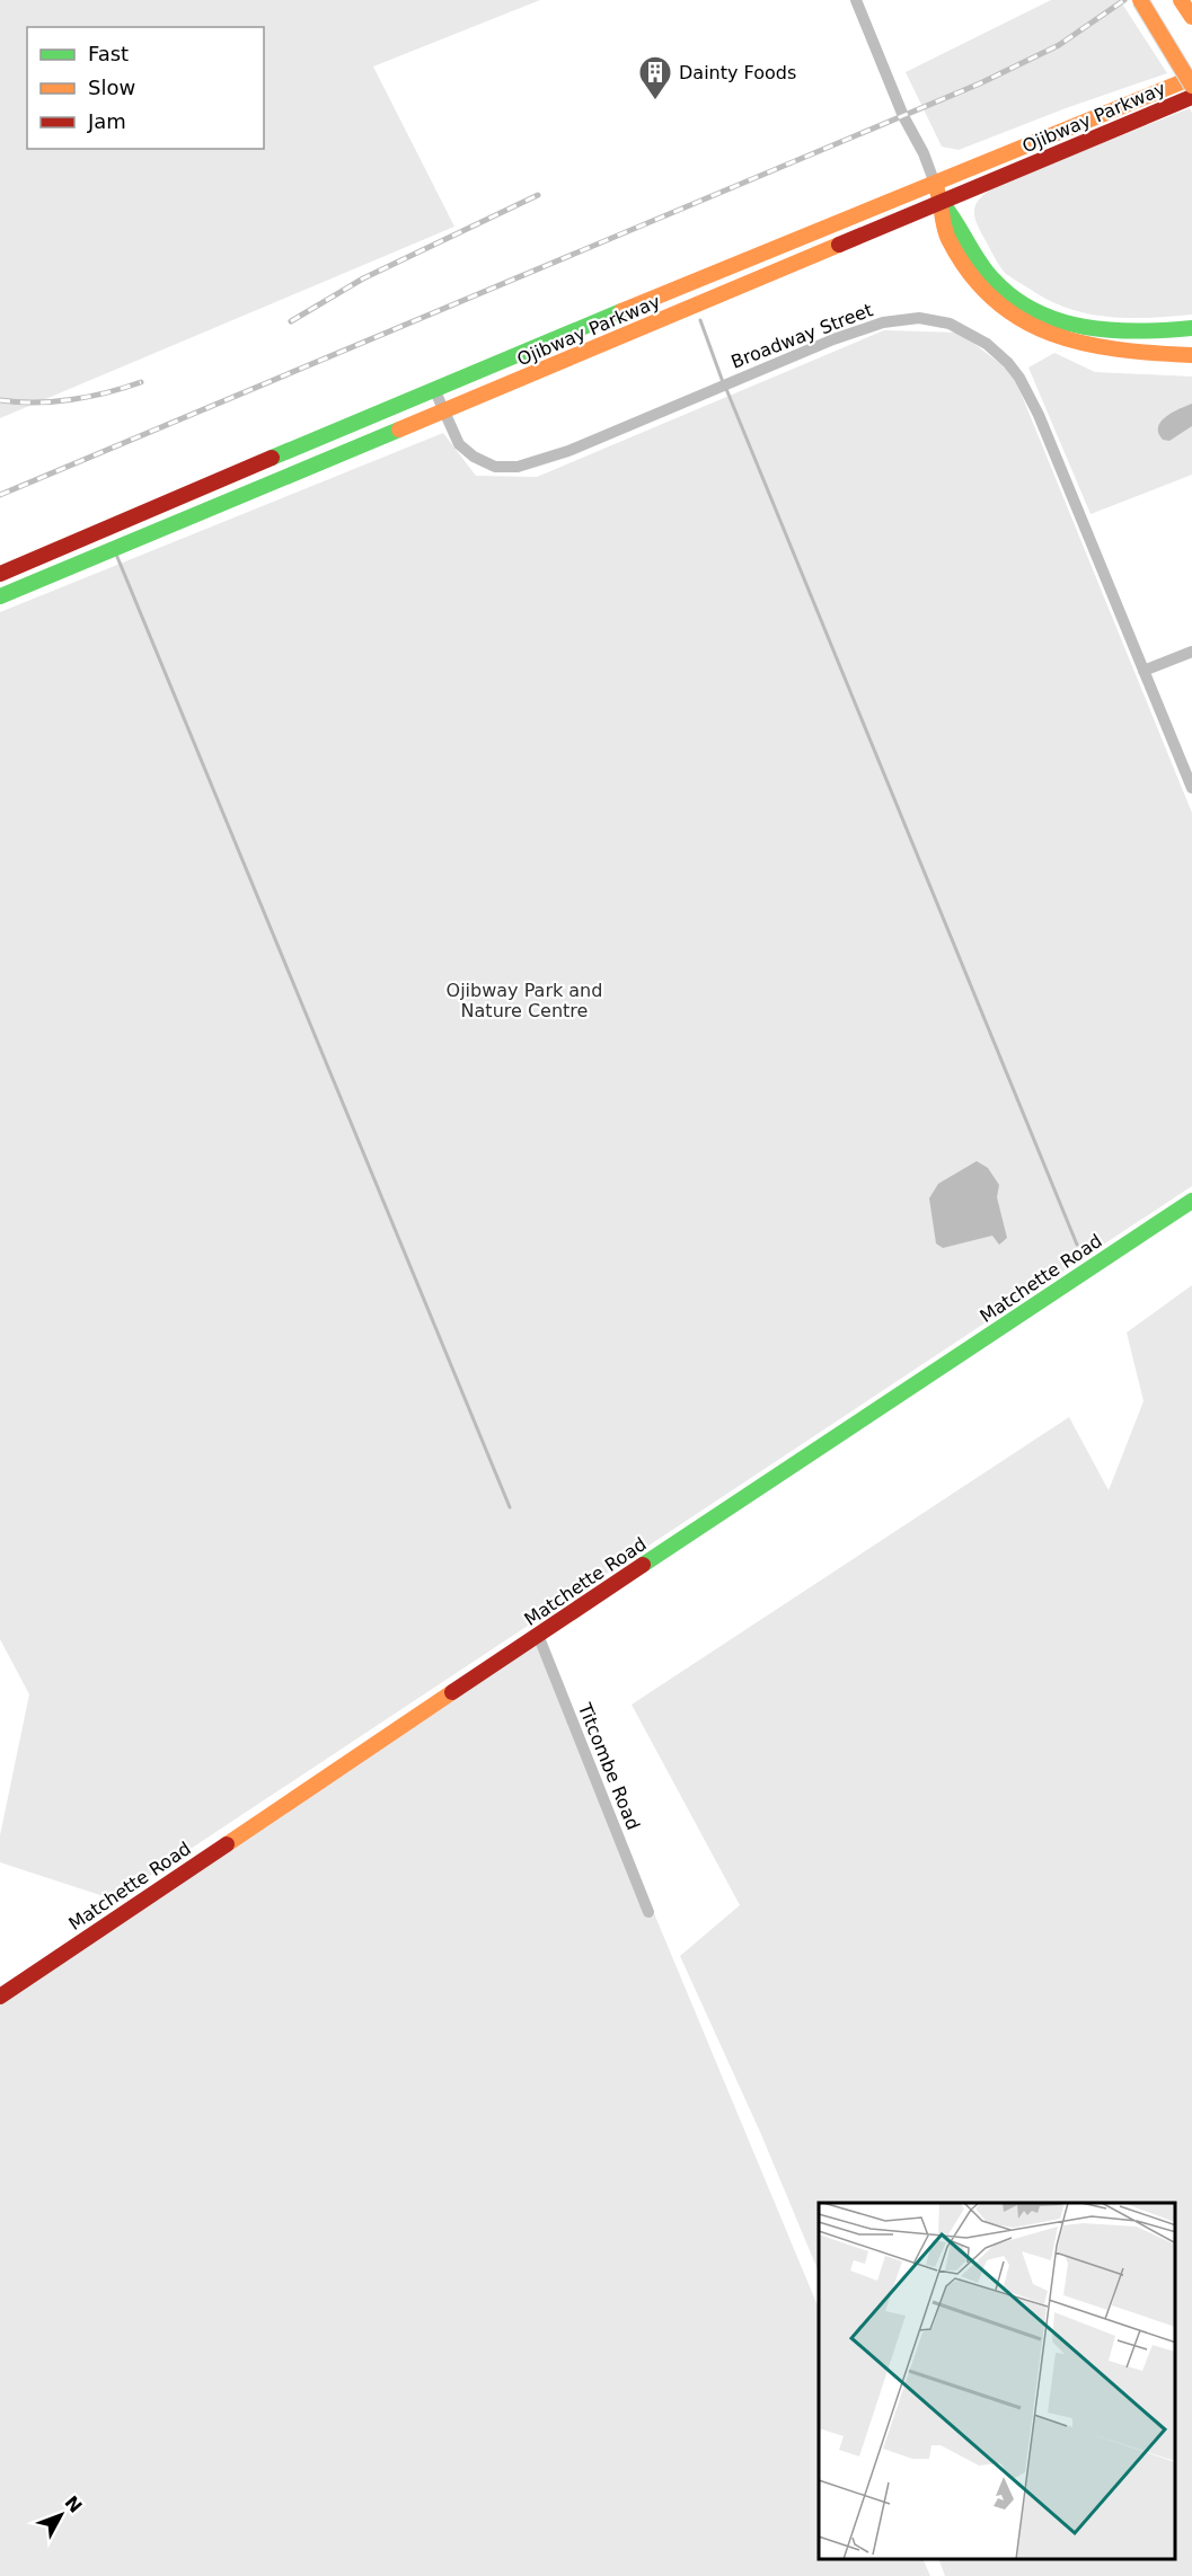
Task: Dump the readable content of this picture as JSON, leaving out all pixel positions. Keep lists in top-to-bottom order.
{
  "streets": {
    "main road": ["Ojibway Parkway", "Matchette Road"],
    "street": ["Broadway Street", "Titcombe Road"]
  },
  "crossings": [
    ["Ojibway Parkway", "Broadway Street"],
    ["Matchette Road", "Titcombe Road"]
  ],
  "parks": ["Ojibway Park and Nature Centre"],
  "places": {
    "building": ["Dainty Foods"]
  },
  "legend": ["Fast", "Slow", "Jam"],
  "north": "top right"
}
